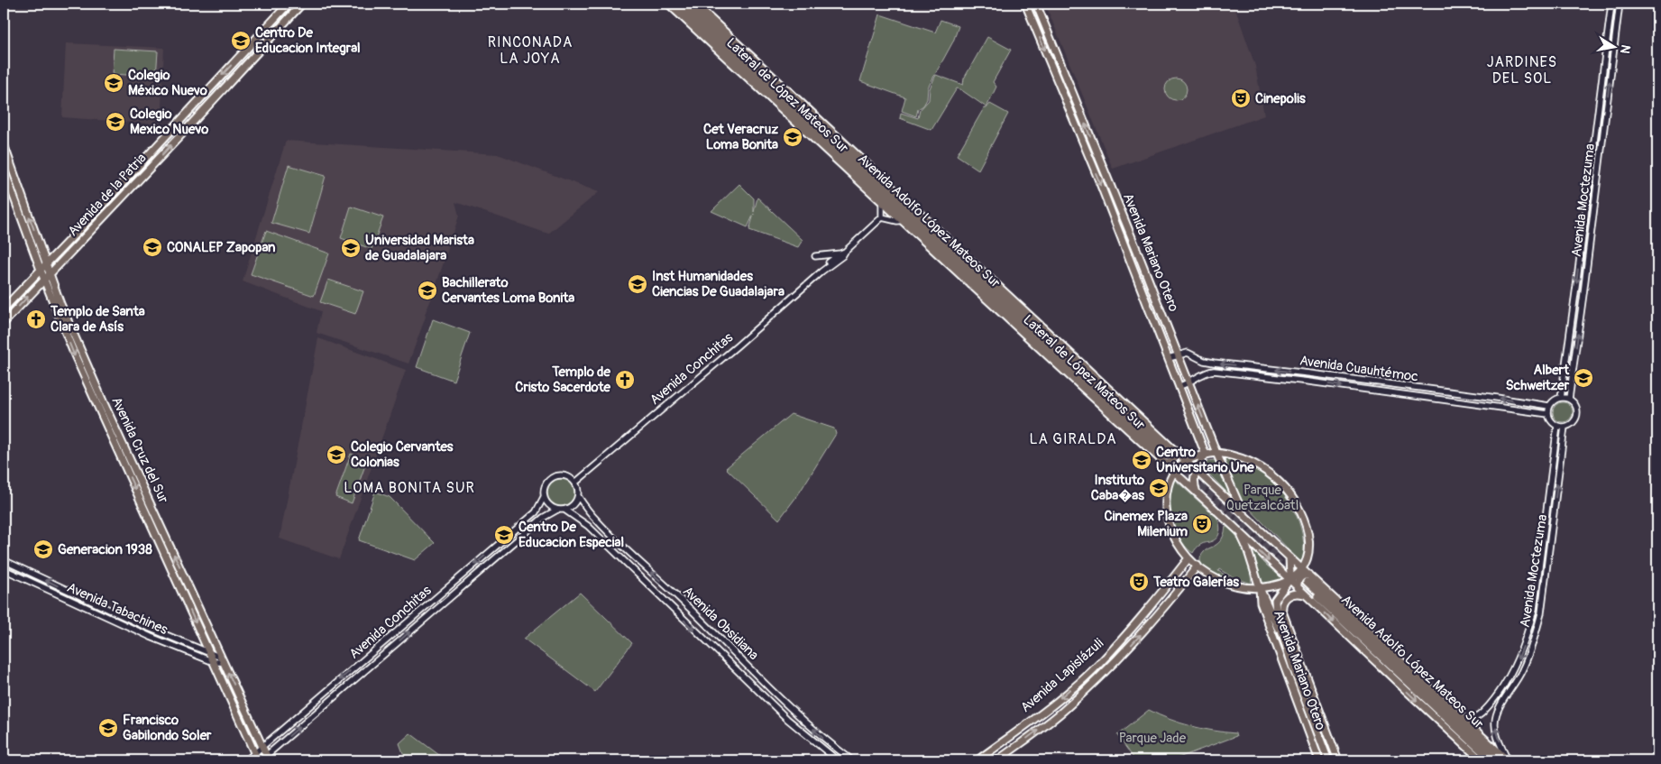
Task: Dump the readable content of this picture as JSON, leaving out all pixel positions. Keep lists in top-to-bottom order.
{
  "streets": {
    "main road": [
      "Lateral de López Mateos Sur",
      "Avenida de la Patria",
      "Avenida Adolfo López Mateos Sur",
      "Avenida Mariano Otero",
      "Avenida Cruz del Sur",
      "Avenida Lapislázuli"
    ],
    "street": [
      "Avenida Moctezuma",
      "Avenida Conchitas",
      "Avenida Cuauhtémoc",
      "Avenida Tabachines",
      "Avenida Obsidiana"
    ]
  },
  "crossings": [
    ["Lateral de López Mateos Sur", "Avenida Moctezuma"],
    ["Lateral de López Mateos Sur", "Avenida Adolfo López Mateos Sur"],
    ["Lateral de López Mateos Sur", "Avenida Mariano Otero"],
    ["Avenida de la Patria", "Avenida Cruz del Sur"],
    ["Avenida Moctezuma", "Avenida Adolfo López Mateos Sur"],
    ["Avenida Moctezuma", "Avenida Cuauhtémoc"],
    ["Avenida Mariano Otero", "Avenida Cuauhtémoc"],
    ["Avenida Conchitas", "Avenida Cruz del Sur"],
    ["Avenida Conchitas", "Avenida Obsidiana"],
    ["Avenida Cruz del Sur", "Avenida Tabachines"]
  ],
  "districts": [
    "RINCONADA LA JOYA",
    "JARDINES DEL SOL",
    "LA GIRALDA",
    "LOMA BONITA SUR"
  ],
  "parks": ["Parque Quetzalcóatl", "Parque Jade"],
  "places": {
    "school or university": [
      "Centro De Educacion Integral",
      "Colegio México Nuevo",
      "Colegio Mexico Nuevo",
      "Cet Veracruz Loma Bonita",
      "CONALEP Zapopan",
      "Universidad Marista de Guadalajara",
      "Inst Humanidades Ciencias De Guadalajara",
      "Bachillerato Cervantes Loma Bonita",
      "Albert Schweitzer",
      "Colegio Cervantes Colonias",
      "Centro Universitario Une",
      "Instituto Caba�as",
      "Centro De Educacion Especial",
      "Generacion 1938",
      "Francisco Gabilondo Soler"
    ],
    "theatre": ["Cinepolis", "Cinemex Plaza Milenium", "Teatro Galerías"],
    "church": ["Templo de Santa Clara de Asís", "Templo de Cristo Sacerdote"]
  },
  "north": "right"
}
